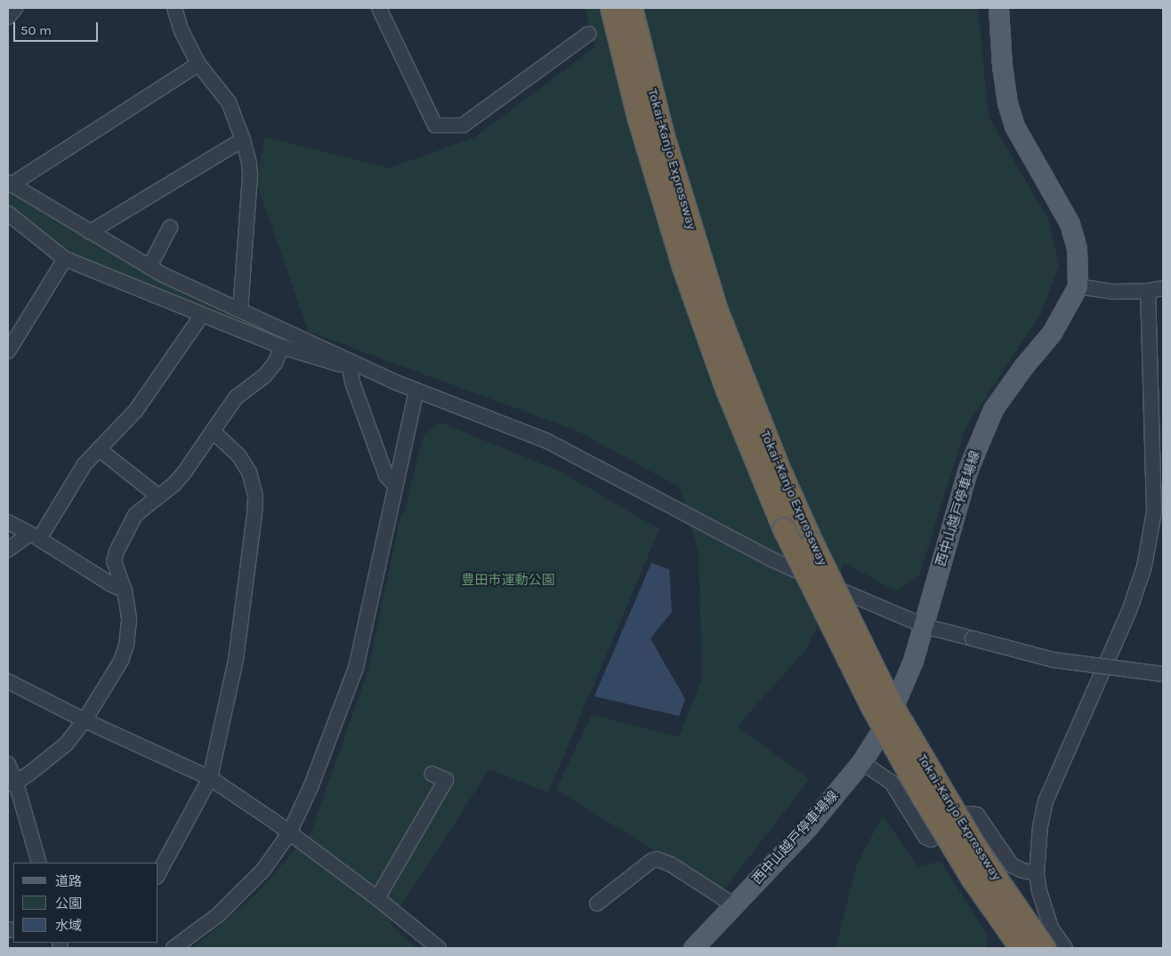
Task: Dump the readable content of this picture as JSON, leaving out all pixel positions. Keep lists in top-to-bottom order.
{
  "streets": {
    "highway": ["Tokai-Kanjo Expressway"],
    "main road": ["西中山越戸停車場線"]
  },
  "parks": ["豊田市運動公園"],
  "legend": ["道路", "公園", "水域"],
  "scale_bar": "50 m"
}
